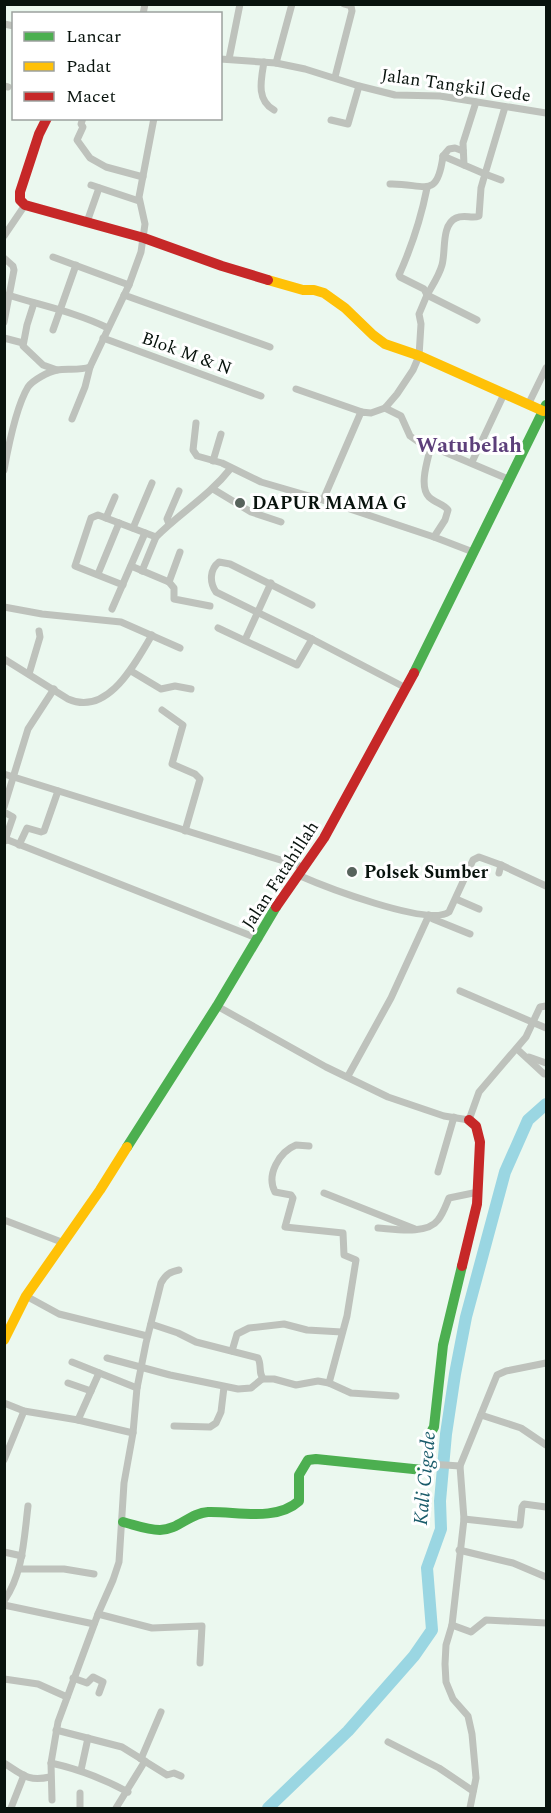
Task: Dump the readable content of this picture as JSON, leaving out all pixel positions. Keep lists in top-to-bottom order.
{
  "streets": {
    "street": ["Jalan Tangkil Gede", "Blok M & N", "Jalan Fatahillah"]
  },
  "districts": ["Watubelah"],
  "water": ["Kali Cigede"],
  "places": ["DAPUR MAMA G", "Polsek Sumber"],
  "legend": ["Lancar", "Padat", "Macet"]
}
